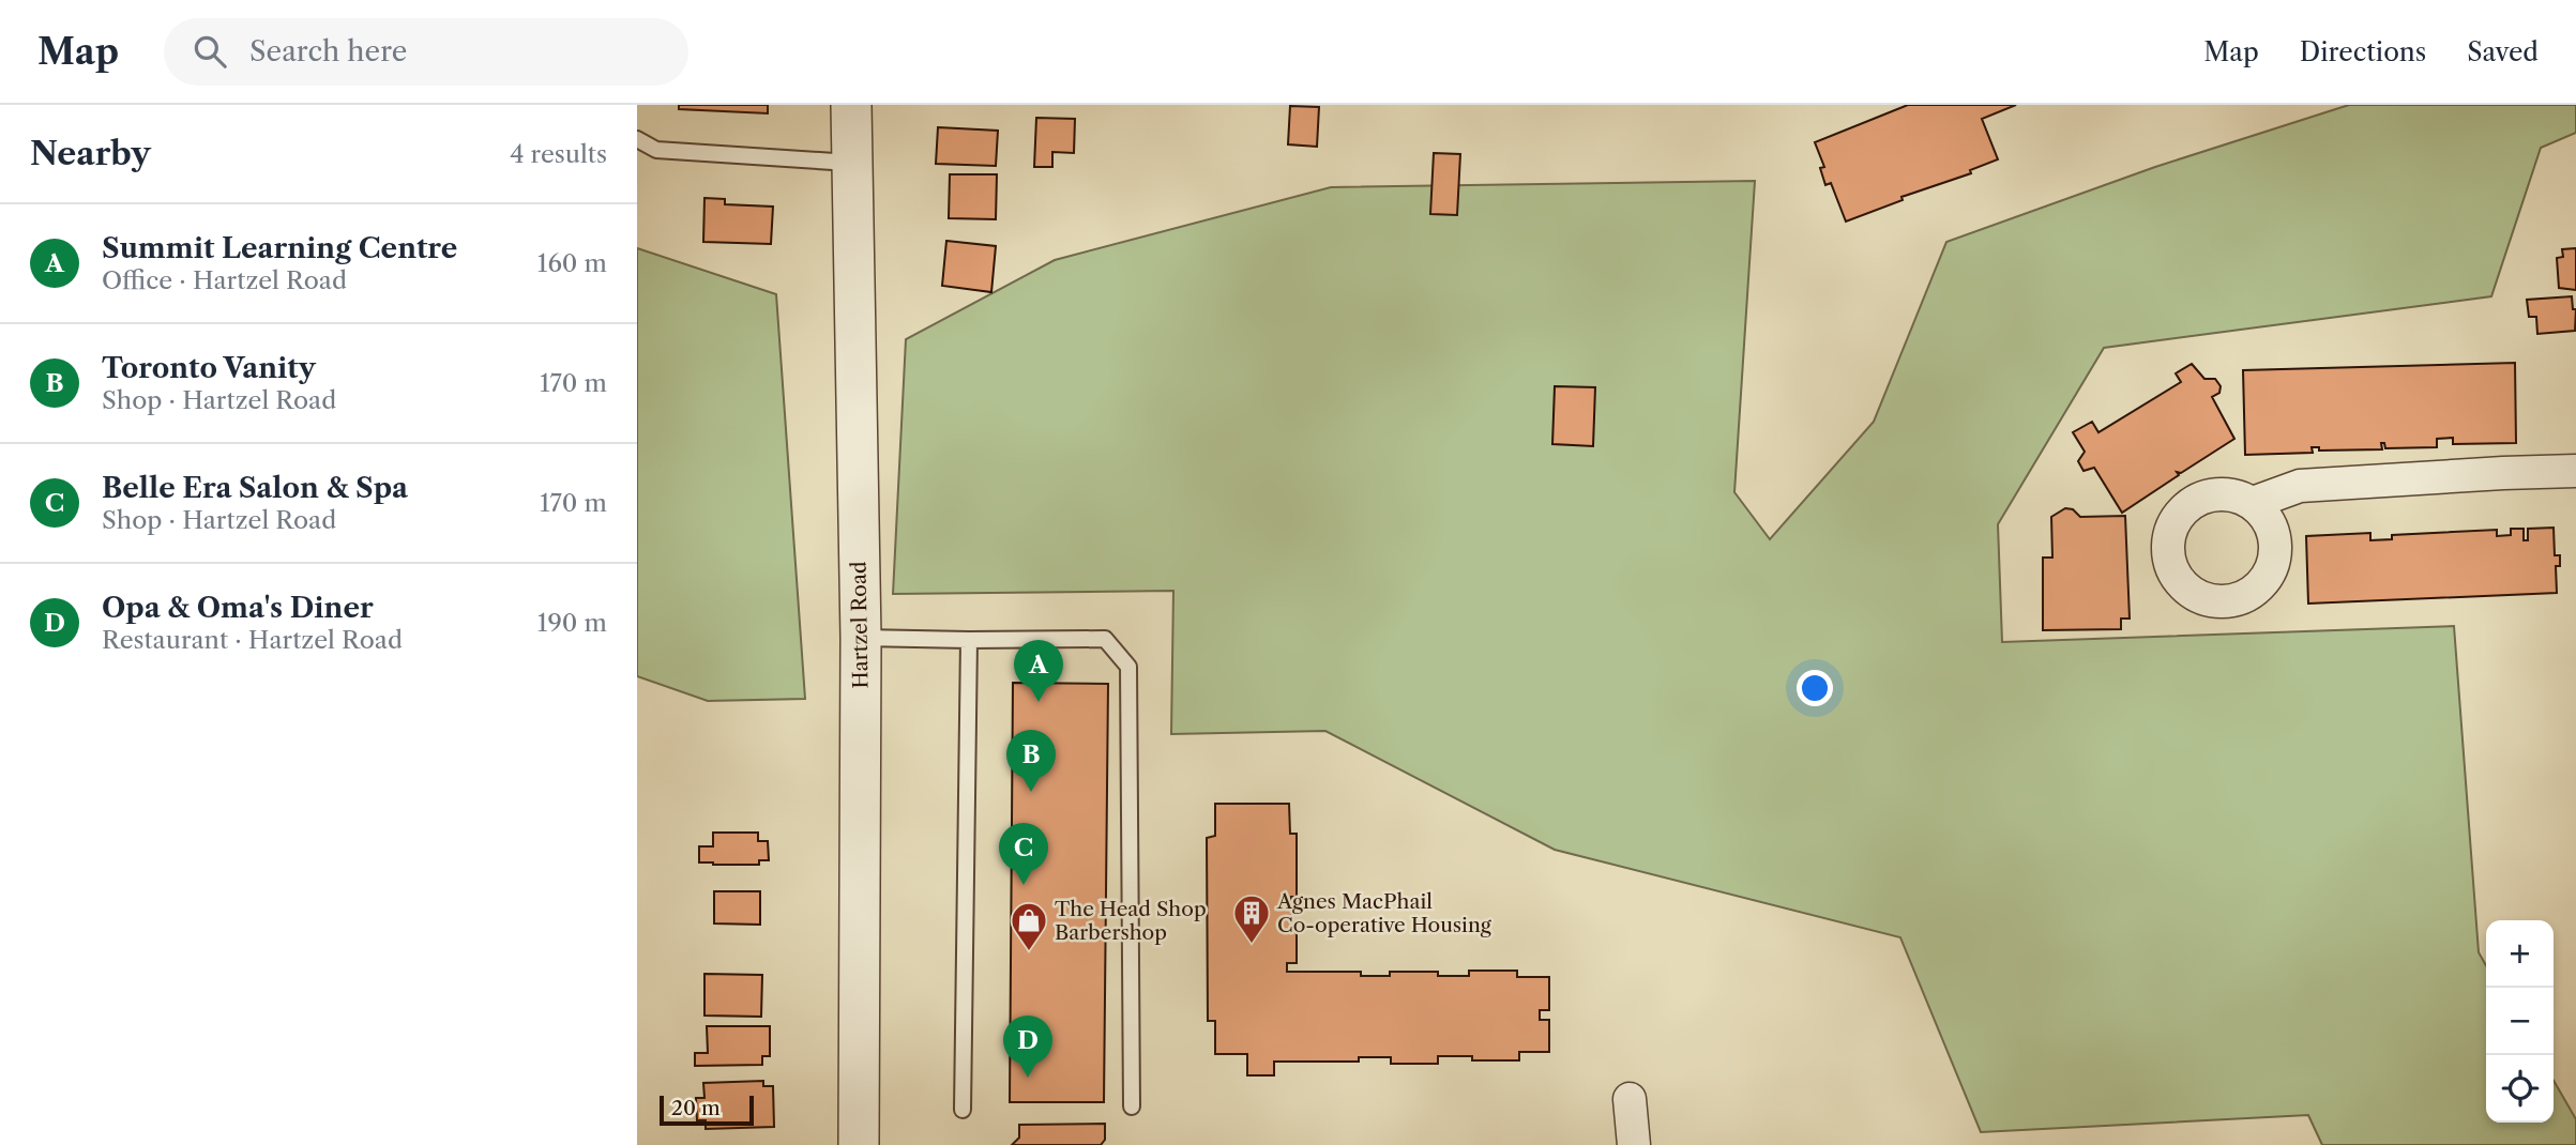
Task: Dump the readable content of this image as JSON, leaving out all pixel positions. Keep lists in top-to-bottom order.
{
  "streets": {
    "street": ["Hartzel Road"]
  },
  "places": {
    "building": ["Agnes MacPhail Co-operative Housing"],
    "shop": ["The Head Shop Barbershop"]
  },
  "scale_bar": "20 m",
  "page": {
    "header": "Map",
    "search": "Search here",
    "nav": ["Map", "Directions", "Saved"],
    "heading": ["Nearby", "4 results"],
    "list": [
      {
        "mark": "A",
        "name": "Summit Learning Centre",
        "note": "Office · Hartzel Road",
        "value": "160 m"
      },
      {
        "mark": "B",
        "name": "Toronto Vanity",
        "note": "Shop · Hartzel Road",
        "value": "170 m"
      },
      {
        "mark": "C",
        "name": "Belle Era Salon & Spa",
        "note": "Shop · Hartzel Road",
        "value": "170 m"
      },
      {
        "mark": "D",
        "name": "Opa & Oma's Diner",
        "note": "Restaurant · Hartzel Road",
        "value": "190 m"
      }
    ],
    "pins": [
      "A",
      "B",
      "C",
      "D"
    ],
    "map_buttons": ["+", "−"],
    "scale": "20 m"
  }
}
